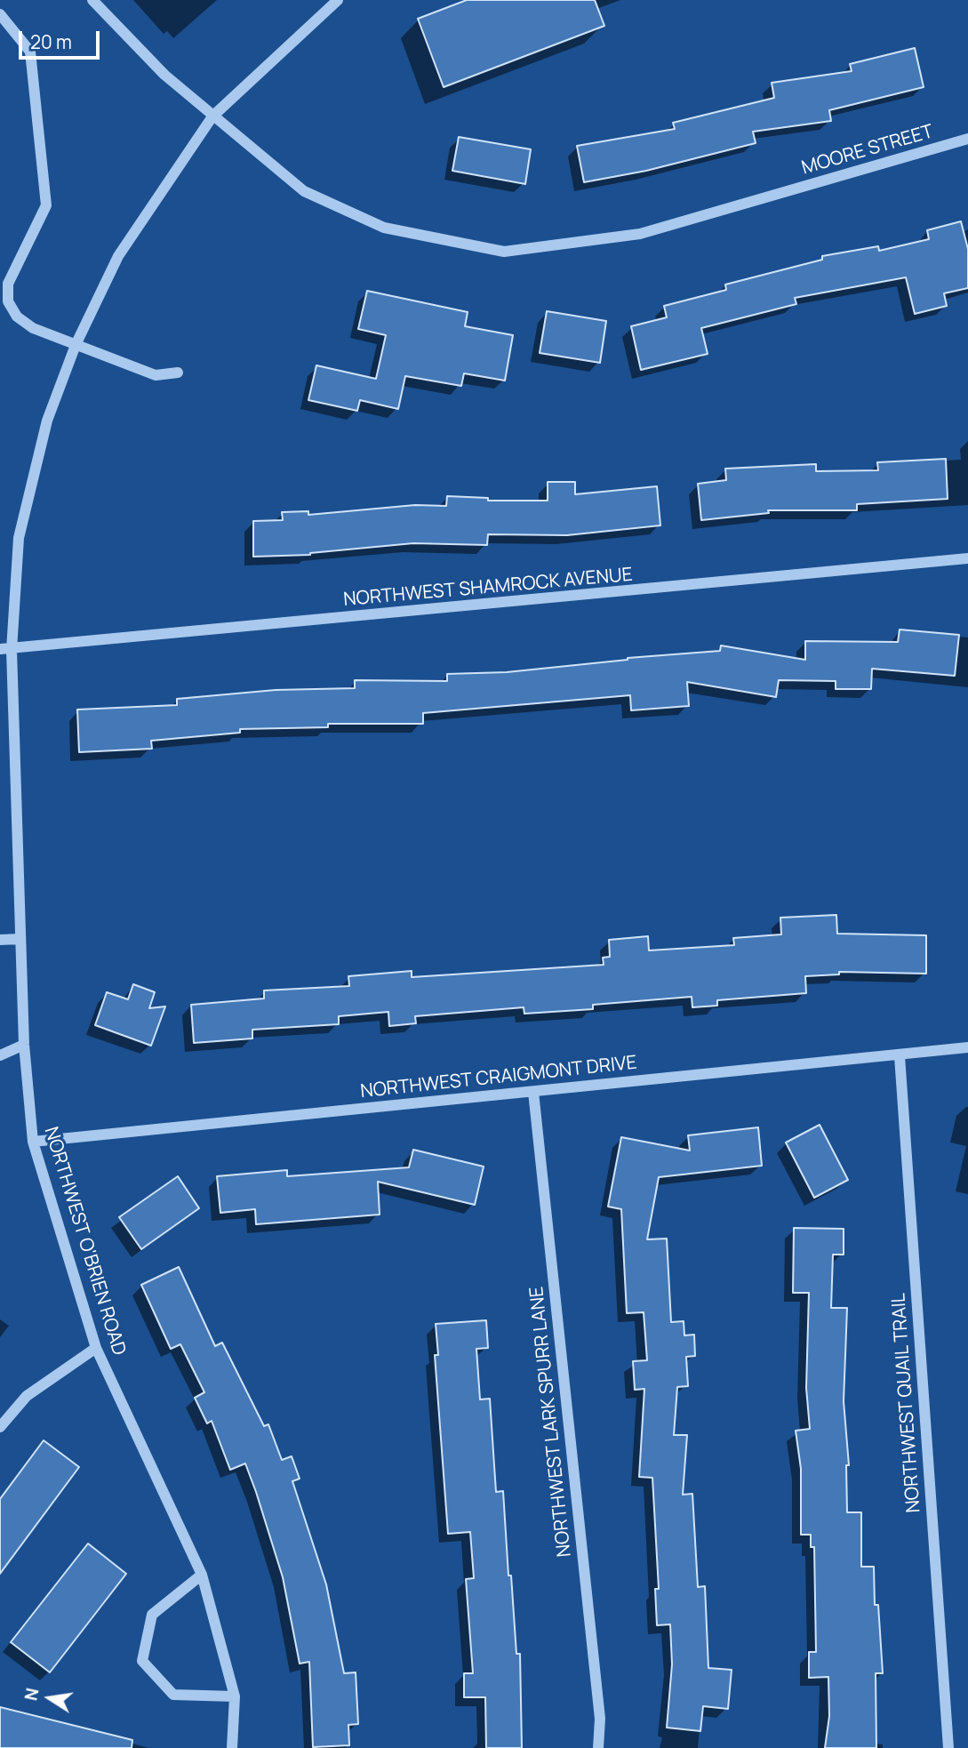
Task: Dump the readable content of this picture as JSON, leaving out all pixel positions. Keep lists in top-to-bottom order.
{
  "streets": {
    "street": [
      "MOORE STREET",
      "NORTHWEST SHAMROCK AVENUE",
      "NORTHWEST CRAIGMONT DRIVE",
      "NORTHWEST O'BRIEN ROAD",
      "NORTHWEST QUAIL TRAIL",
      "NORTHWEST LARK SPURR LANE"
    ]
  },
  "crossings": [
    ["MOORE STREET", "NORTHWEST O'BRIEN ROAD"],
    ["NORTHWEST SHAMROCK AVENUE", "NORTHWEST O'BRIEN ROAD"],
    ["NORTHWEST CRAIGMONT DRIVE", "NORTHWEST O'BRIEN ROAD"],
    ["NORTHWEST CRAIGMONT DRIVE", "NORTHWEST QUAIL TRAIL"],
    ["NORTHWEST CRAIGMONT DRIVE", "NORTHWEST LARK SPURR LANE"]
  ],
  "scale_bar": "20 m",
  "north": "left"
}
